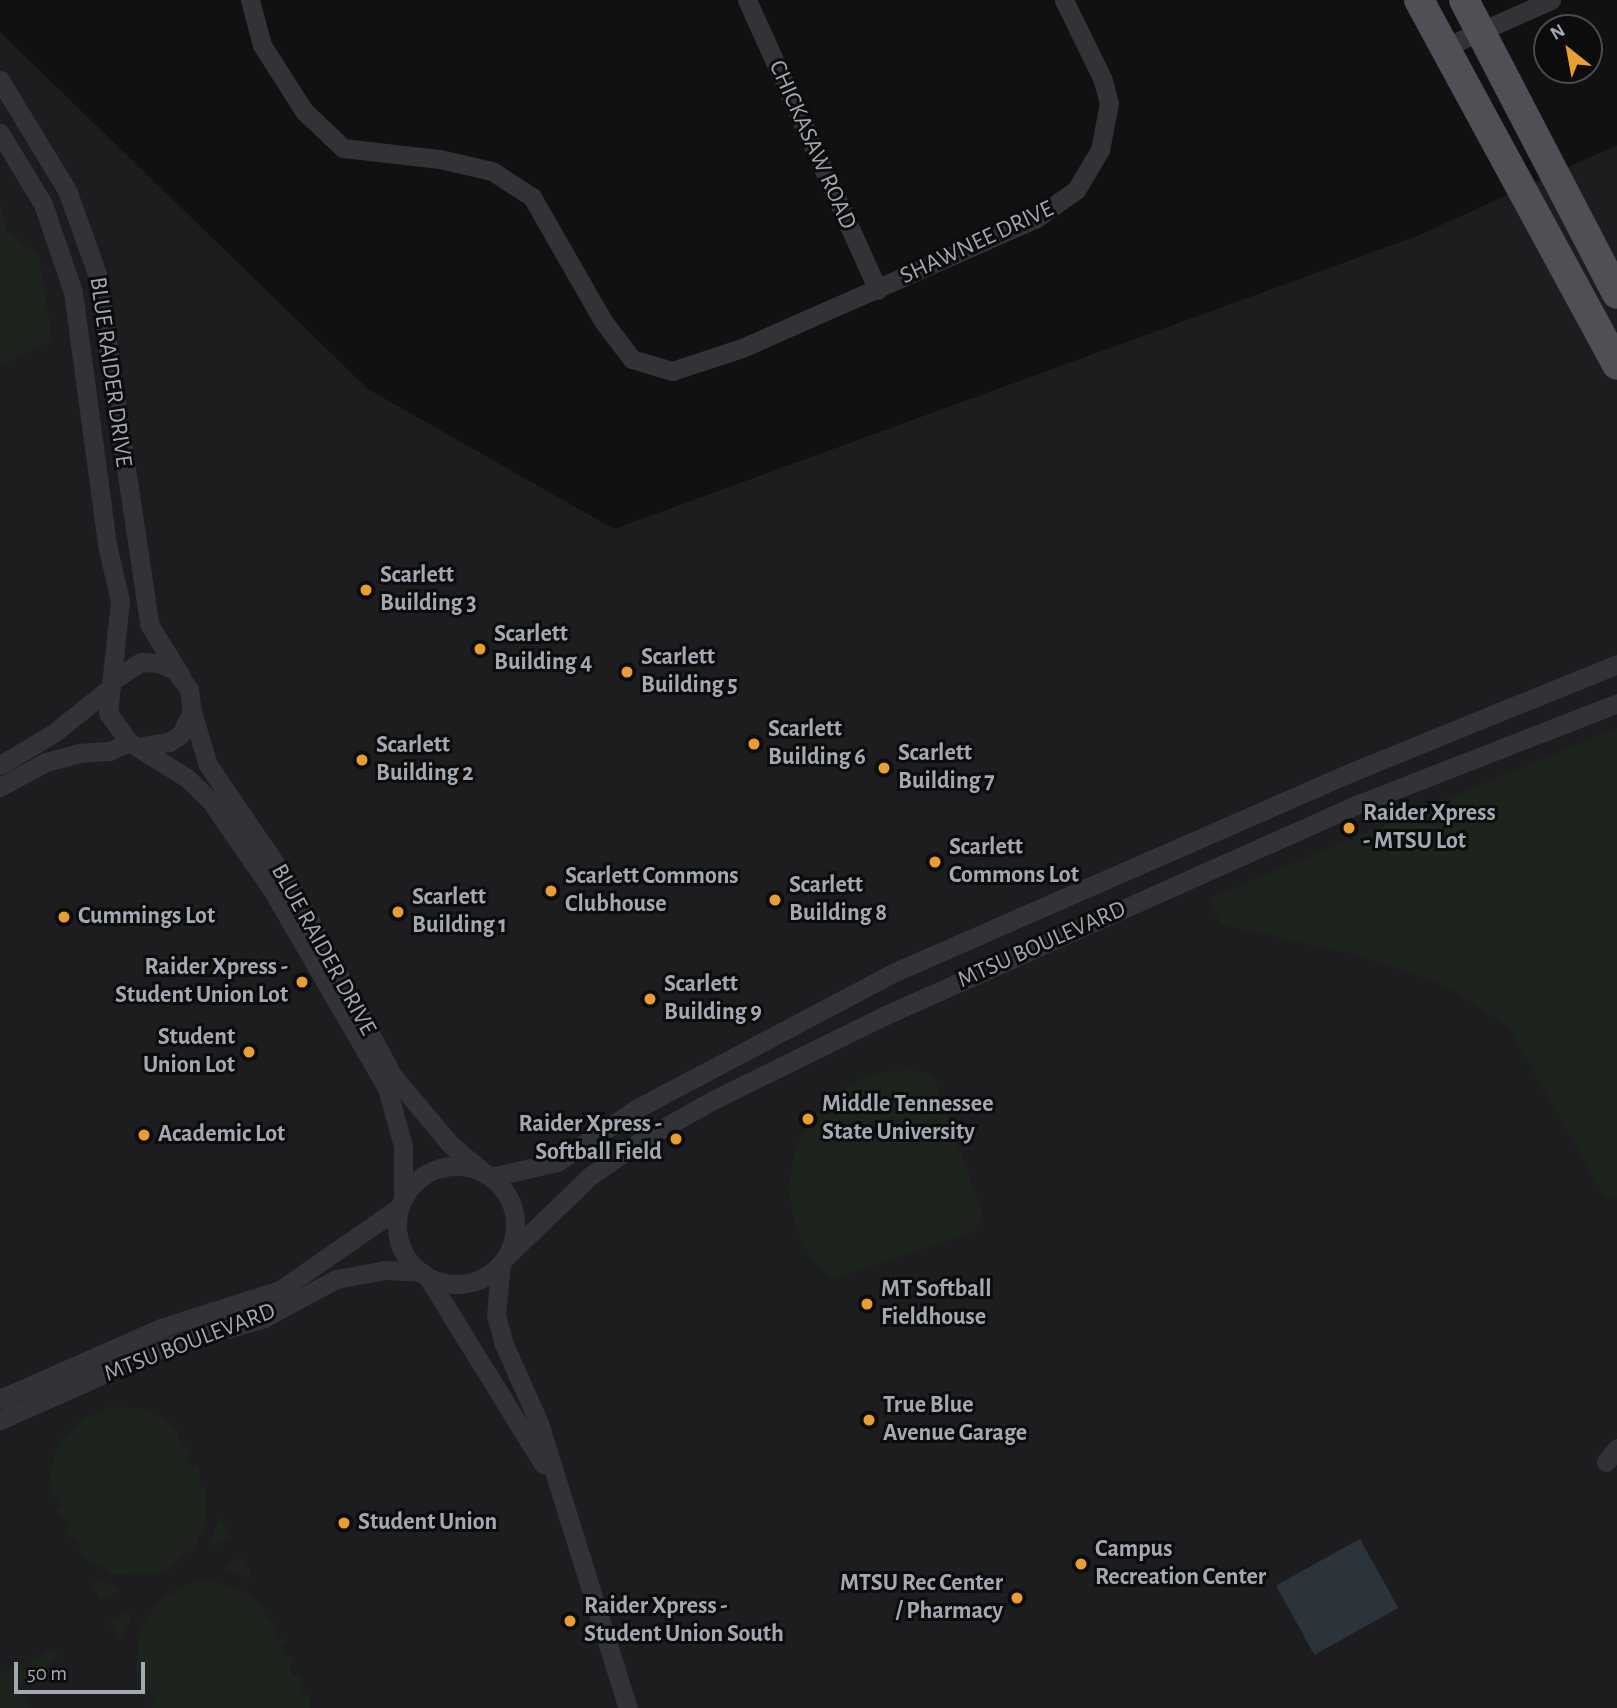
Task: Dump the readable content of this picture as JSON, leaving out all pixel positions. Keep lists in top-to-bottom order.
{
  "streets": {
    "street": [
      "CHICKASAW ROAD",
      "SHAWNEE DRIVE",
      "BLUE RAIDER DRIVE",
      "MTSU BOULEVARD"
    ]
  },
  "crossings": [
    ["CHICKASAW ROAD", "SHAWNEE DRIVE"],
    ["BLUE RAIDER DRIVE", "MTSU BOULEVARD"]
  ],
  "places": [
    "Scarlett Building 3",
    "Scarlett Building 4",
    "Scarlett Building 5",
    "Scarlett Building 6",
    "Scarlett Building 2",
    "Scarlett Building 7",
    "Raider Xpress - MTSU Lot",
    "Scarlett Commons Lot",
    "Scarlett Commons Clubhouse",
    "Scarlett Building 8",
    "Scarlett Building 1",
    "Cummings Lot",
    "Raider Xpress - Student Union Lot",
    "Scarlett Building 9",
    "Student Union Lot",
    "Middle Tennessee State University",
    "Academic Lot",
    "Raider Xpress - Softball Field",
    "MT Softball Fieldhouse",
    "True Blue Avenue Garage",
    "Student Union",
    "Campus Recreation Center",
    "MTSU Rec Center / Pharmacy",
    "Raider Xpress - Student Union South"
  ],
  "scale_bar": "50 m",
  "north": "top left"
}
